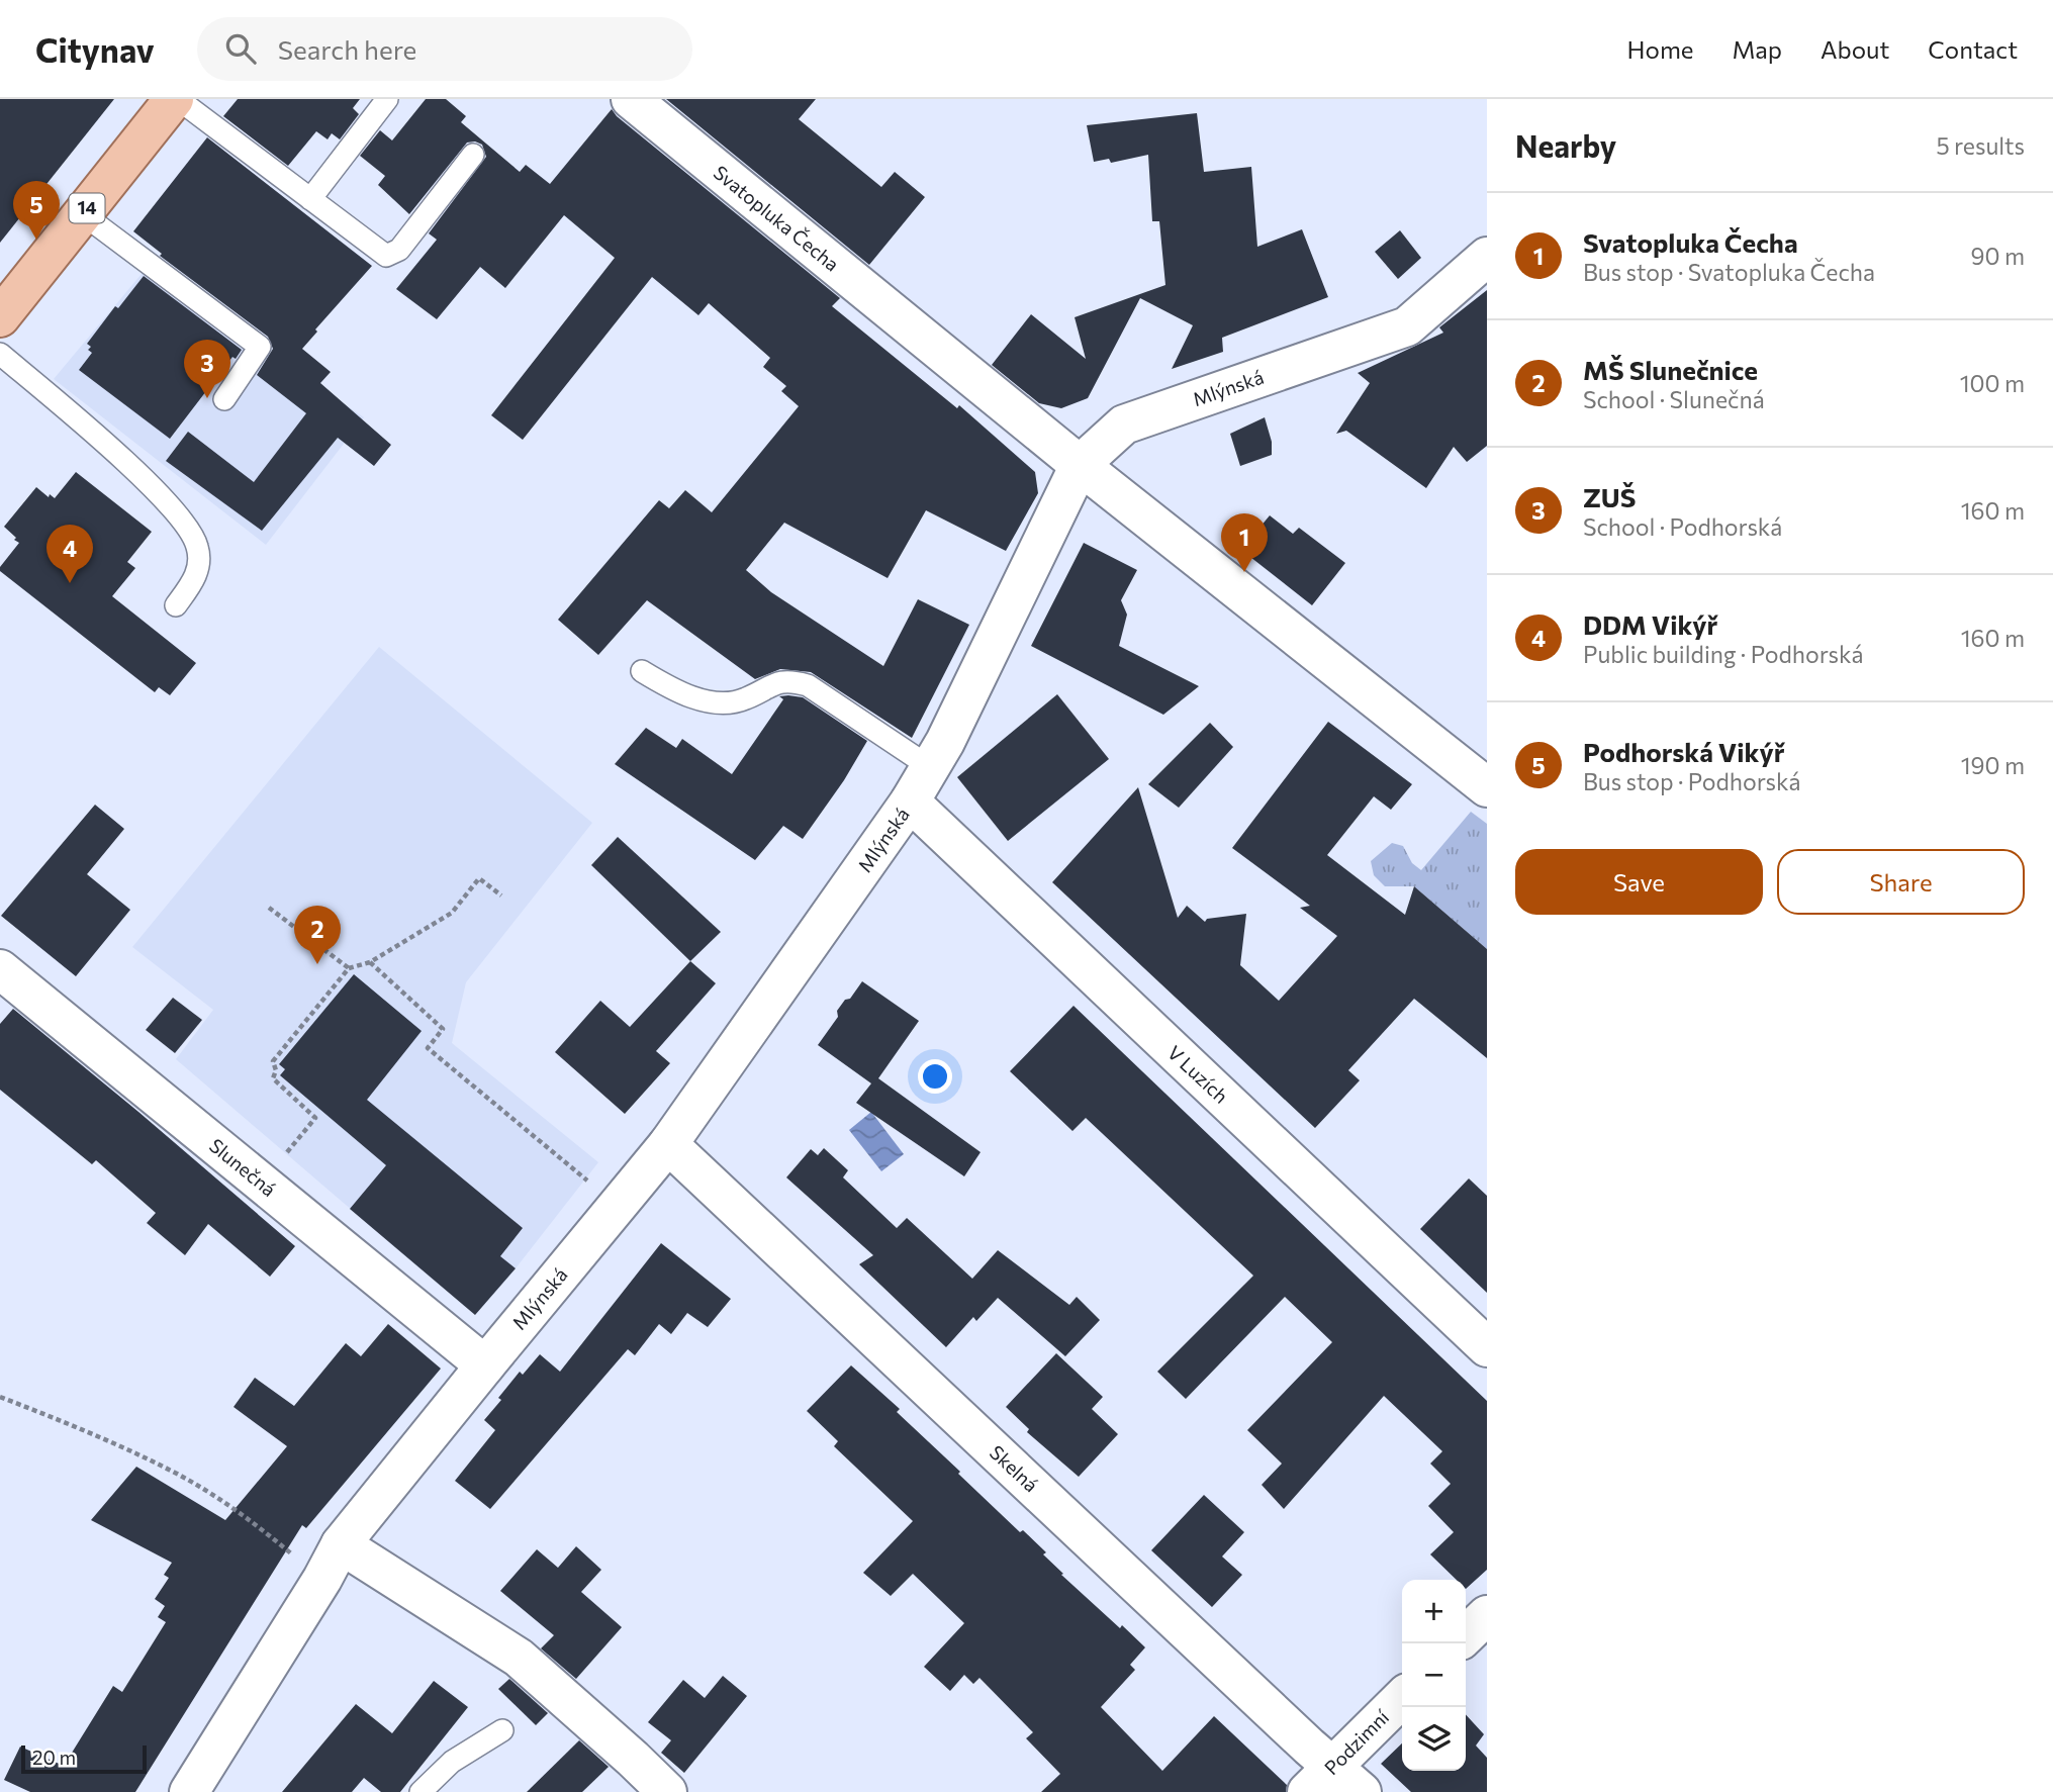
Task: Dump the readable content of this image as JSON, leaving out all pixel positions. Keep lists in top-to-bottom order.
{
  "streets": {
    "main road": ["14"],
    "street": [
      "Svatopluka Čecha",
      "Mlýnská",
      "V Luzích",
      "Slunečná",
      "Skelná",
      "Podzimní"
    ]
  },
  "crossings": [
    ["Svatopluka Čecha", "Mlýnská"],
    ["Mlýnská", "V Luzích"],
    ["Mlýnská", "Slunečná"],
    ["Mlýnská", "Skelná"],
    ["Skelná", "Podzimní"]
  ],
  "scale_bar": "20 m",
  "page": {
    "header": "Citynav",
    "search": "Search here",
    "nav": [
      "Home",
      "Map",
      "About",
      "Contact"
    ],
    "heading": ["Nearby", "5 results"],
    "pins": [
      "5",
      "3",
      "1",
      "4",
      "2"
    ],
    "list": [
      {
        "mark": "1",
        "name": "Svatopluka Čecha",
        "note": "Bus stop · Svatopluka Čecha",
        "value": "90 m"
      },
      {
        "mark": "2",
        "name": "MŠ Slunečnice",
        "note": "School · Slunečná",
        "value": "100 m"
      },
      {
        "mark": "3",
        "name": "ZUŠ",
        "note": "School · Podhorská",
        "value": "160 m"
      },
      {
        "mark": "4",
        "name": "DDM Vikýř",
        "note": "Public building · Podhorská",
        "value": "160 m"
      },
      {
        "mark": "5",
        "name": "Podhorská Vikýř",
        "note": "Bus stop · Podhorská",
        "value": "190 m"
      }
    ],
    "buttons": ["Save", "Share"],
    "map_buttons": ["+", "−"],
    "scale": "20 m"
  }
}
